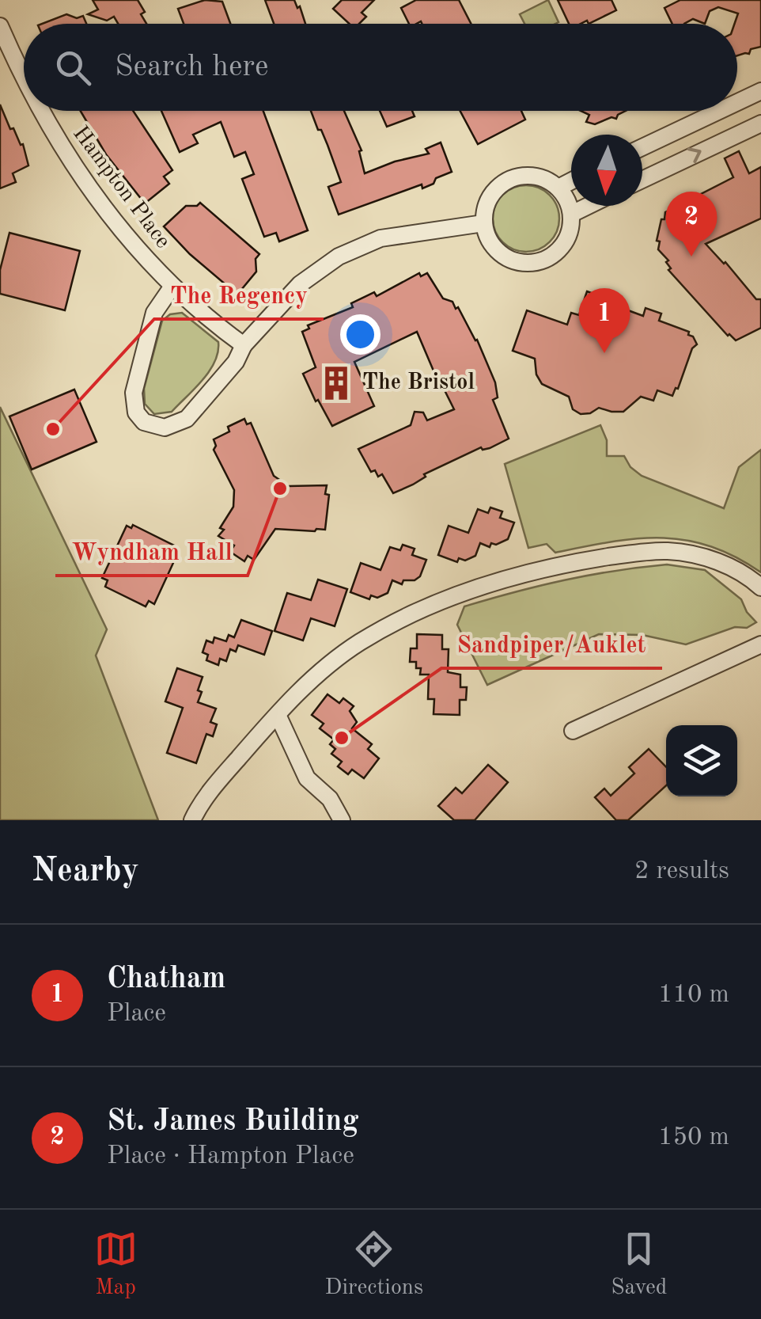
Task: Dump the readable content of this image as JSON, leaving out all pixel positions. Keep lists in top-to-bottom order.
{
  "streets": {
    "street": ["Hampton Place"]
  },
  "places": {
    "building": ["The Bristol"],
    "other": ["The Regency", "Wyndham Hall", "Sandpiper/Auklet"]
  },
  "north": "bottom",
  "page": {
    "search": "Search here",
    "pins": ["2", "1"],
    "heading": ["Nearby", "2 results"],
    "list": [
      {
        "mark": "1",
        "name": "Chatham",
        "note": "Place",
        "value": "110 m"
      },
      {
        "mark": "2",
        "name": "St. James Building",
        "note": "Place · Hampton Place",
        "value": "150 m"
      }
    ],
    "nav": ["Map", "Directions", "Saved"]
  }
}
